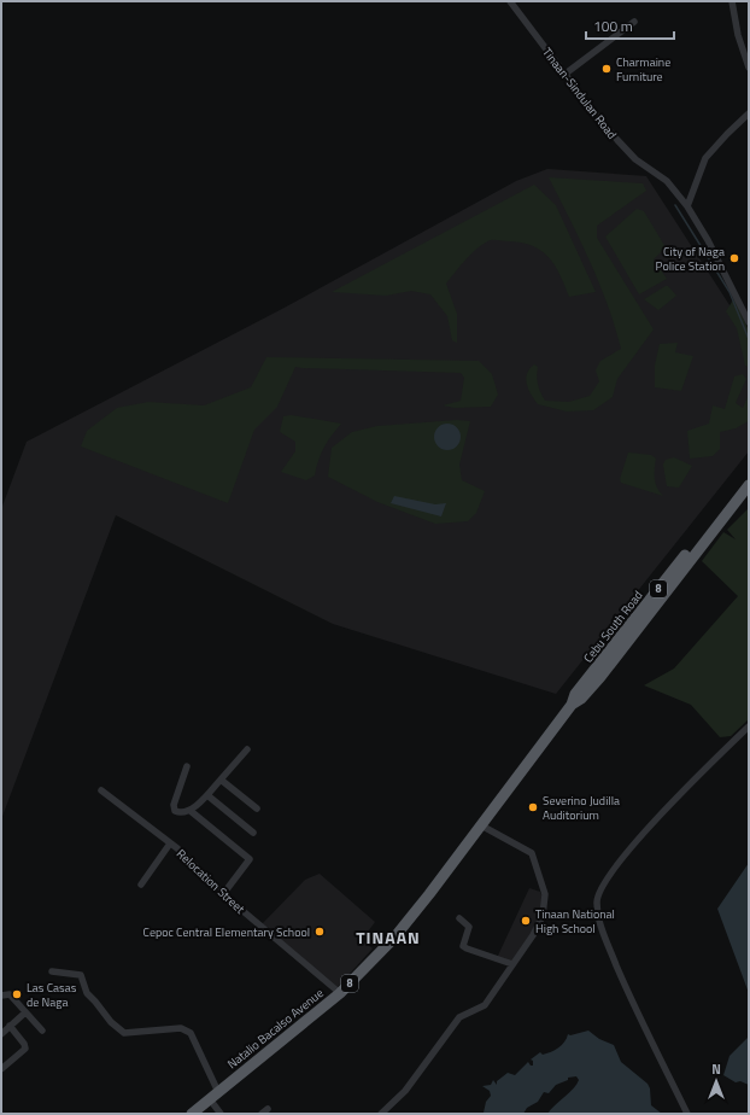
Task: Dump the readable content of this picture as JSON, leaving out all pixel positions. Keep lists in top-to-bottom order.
{
  "streets": {
    "highway": ["8", "Cebu South Road", "Natalio Bacalso Avenue"],
    "street": ["Tinaan-Sindulan Road", "Relocation Street"]
  },
  "crossings": [
    ["Cebu South Road", "Natalio Bacalso Avenue"],
    ["Relocation Street", "Natalio Bacalso Avenue"]
  ],
  "districts": ["TINAAN"],
  "places": [
    "Charmaine Furniture",
    "City of Naga Police Station",
    "Severino Judilla Auditorium",
    "Tinaan National High School",
    "Cepoc Central Elementary School",
    "Las Casas de Naga"
  ],
  "scale_bar": "100 m",
  "north": "top"
}
